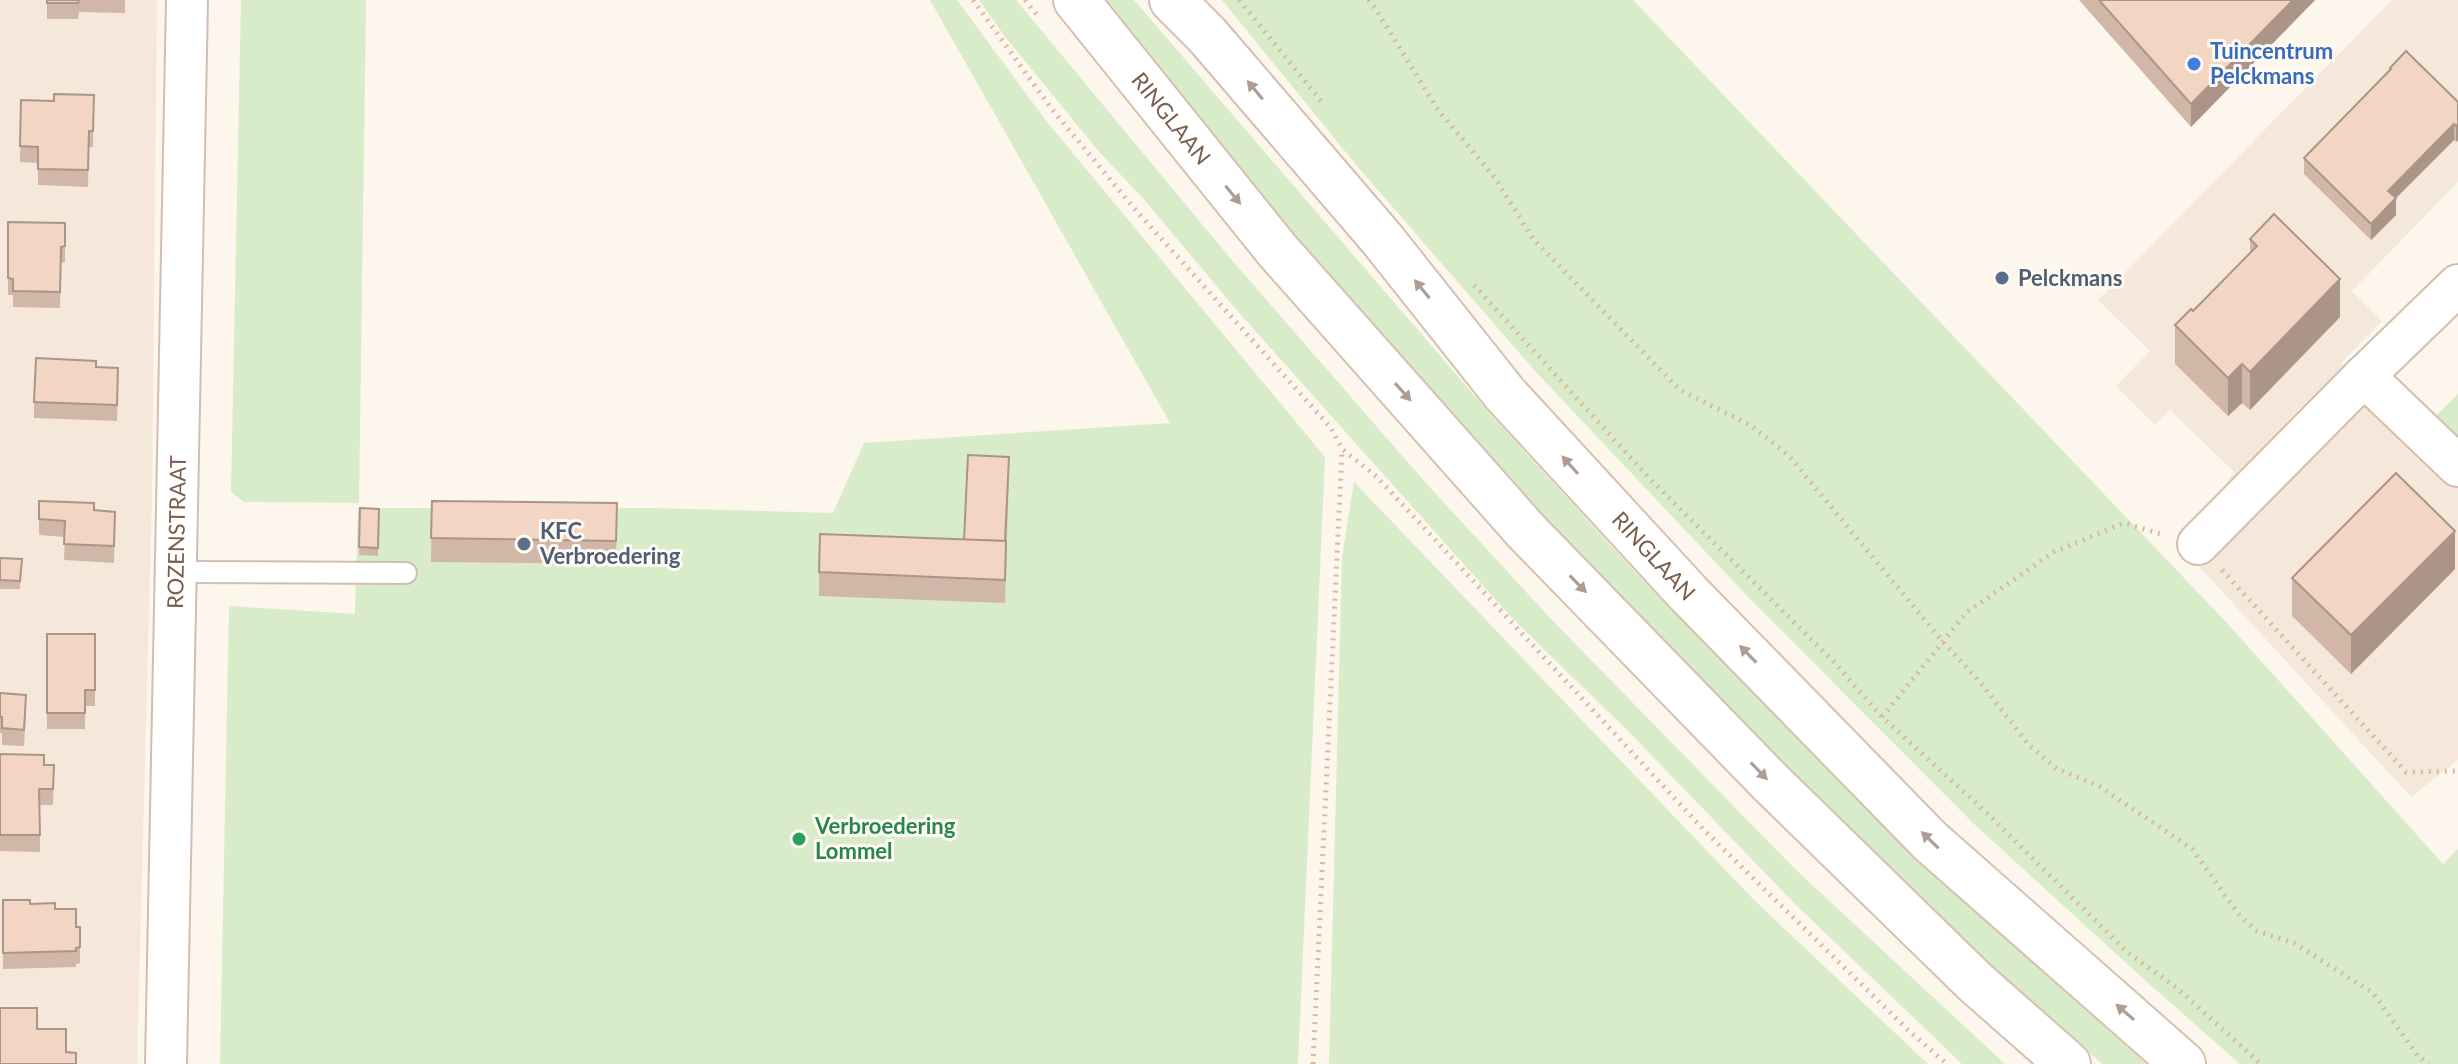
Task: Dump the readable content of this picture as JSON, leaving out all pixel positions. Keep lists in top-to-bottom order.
{
  "streets": {
    "main road": ["RINGLAAN"],
    "street": ["ROZENSTRAAT"]
  },
  "places": [
    "Tuincentrum Pelckmans",
    "Pelckmans",
    "KFC Verbroedering",
    "Verbroedering Lommel"
  ]
}
